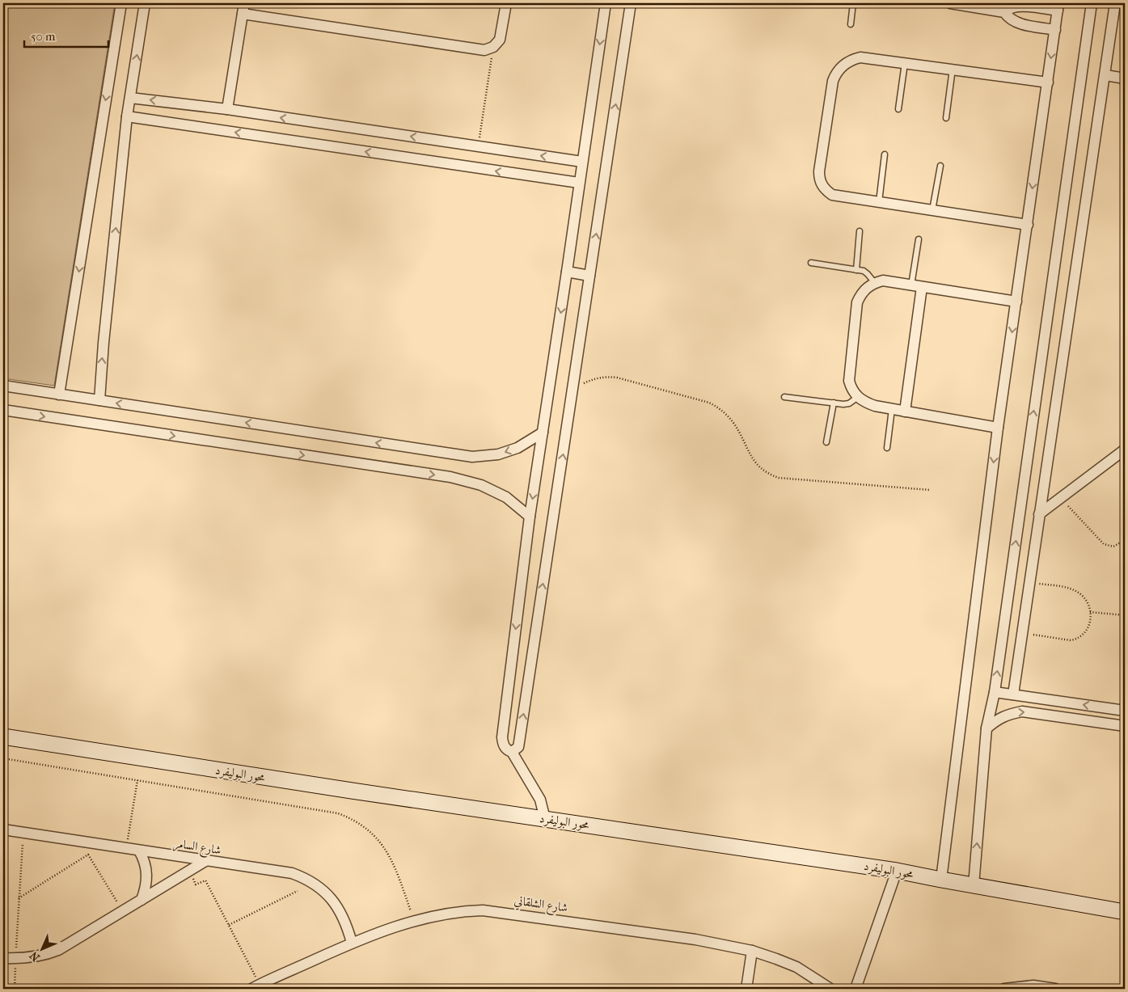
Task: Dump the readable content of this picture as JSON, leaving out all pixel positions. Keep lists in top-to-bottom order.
{
  "streets": {
    "street": ["محور البوليفرد", "شارع السامر", "شارع الشلقاني"]
  },
  "crossings": [
    ["شارع السامر", "شارع الشلقاني"]
  ],
  "scale_bar": "50 m",
  "north": "bottom left"
}
